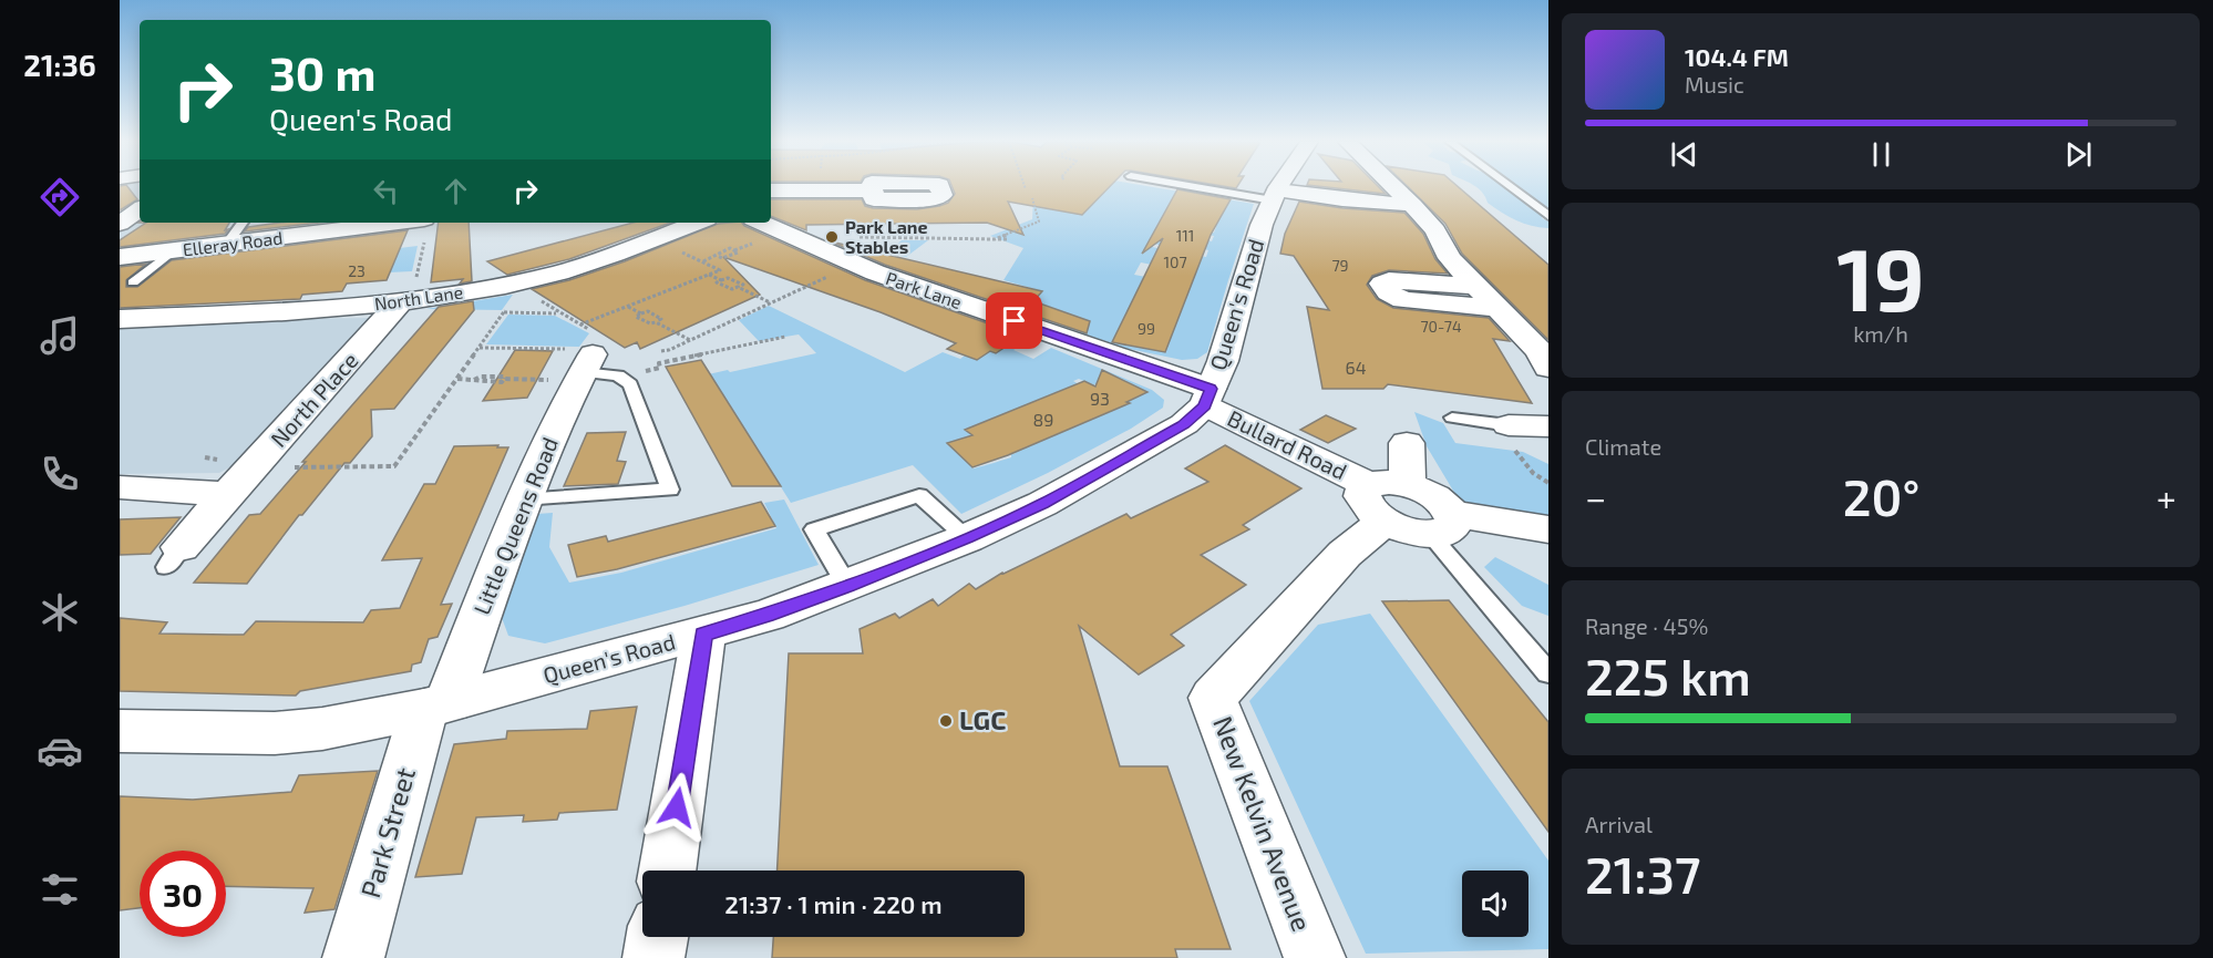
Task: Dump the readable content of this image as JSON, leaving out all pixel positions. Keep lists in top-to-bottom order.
{
  "streets": {
    "street": [
      "Elleray Road",
      "Park Lane",
      "North Lane",
      "Queen's Road",
      "North Place",
      "Bullard Road",
      "Little Queens Road",
      "New Kelvin Avenue",
      "Park Street"
    ]
  },
  "crossings": [
    ["Park Lane", "Queen's Road"],
    ["Park Lane", "Bullard Road"],
    ["North Lane", "North Place"],
    ["Queen's Road", "Bullard Road"],
    ["Queen's Road", "Little Queens Road"],
    ["Queen's Road", "Park Street"],
    ["Bullard Road", "New Kelvin Avenue"],
    ["Little Queens Road", "Park Street"]
  ],
  "places": ["Park Lane Stables", "LGC"],
  "house_numbers": [
    "111",
    "107",
    "79",
    "23",
    "70-74",
    "99",
    "64",
    "93",
    "89"
  ],
  "page": {
    "tabs": "21:36",
    "turn": ["30 m", "Queen's Road"],
    "song": ["104.4 FM", "Music"],
    "tile": [
      ["19", "km/h"],
      "Climate",
      ["Range · 45%", "225 km"],
      ["Arrival", "21:37"]
    ],
    "heat": ["−", "20°", "+"],
    "limit": "30",
    "trip": "21:37 · 1 min · 220 m"
  }
}
